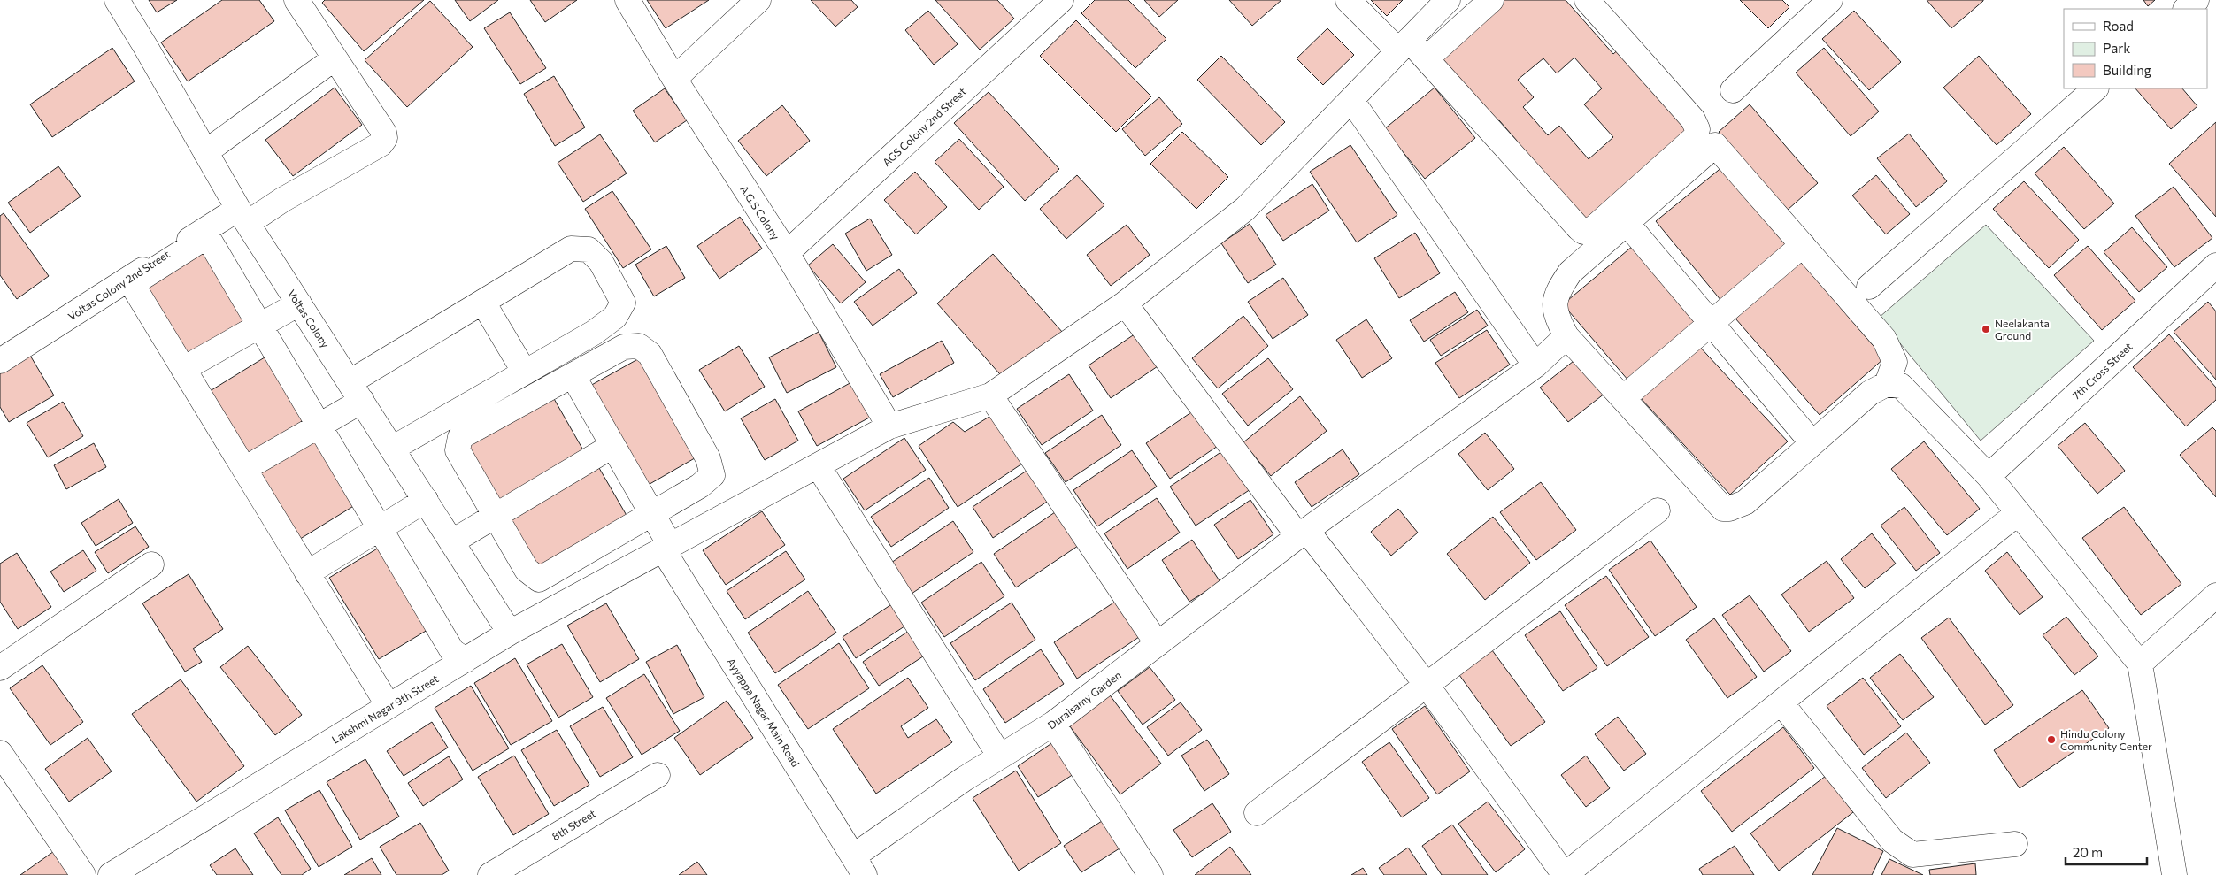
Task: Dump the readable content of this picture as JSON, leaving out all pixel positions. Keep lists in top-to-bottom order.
{
  "streets": {
    "street": [
      "AGS Colony 2nd Street",
      "A.G.S Colony",
      "Voltas Colony 2nd Street",
      "Voltas Colony",
      "7th Cross Street",
      "Duraisamy Garden",
      "Lakshmi Nagar 9th Street",
      "Ayyappa Nagar Main Road",
      "8th Street"
    ]
  },
  "crossings": [
    ["AGS Colony 2nd Street", "A.G.S Colony"],
    ["A.G.S Colony", "Lakshmi Nagar 9th Street"],
    ["Voltas Colony 2nd Street", "Voltas Colony"],
    ["Voltas Colony", "Lakshmi Nagar 9th Street"],
    ["Duraisamy Garden", "Ayyappa Nagar Main Road"],
    ["Lakshmi Nagar 9th Street", "Ayyappa Nagar Main Road"]
  ],
  "places": ["Neelakanta Ground", "Hindu Colony Community Center"],
  "legend": ["Road", "Park", "Building"],
  "scale_bar": "20 m"
}
